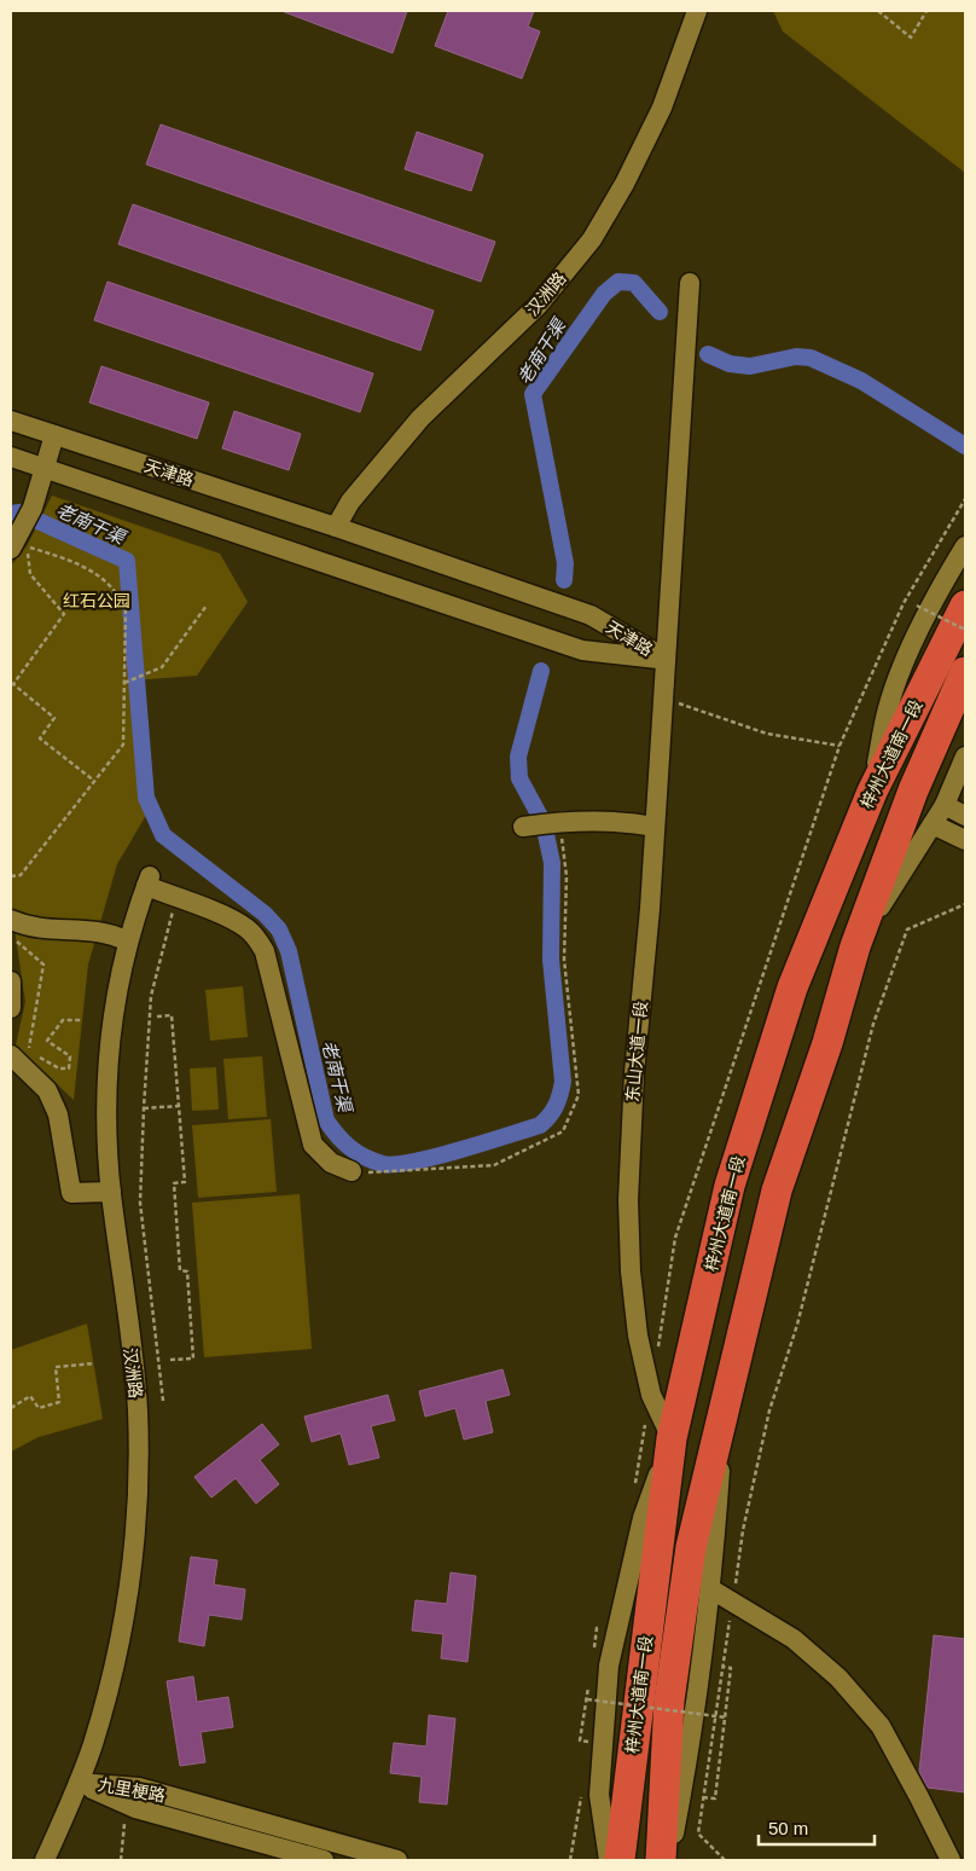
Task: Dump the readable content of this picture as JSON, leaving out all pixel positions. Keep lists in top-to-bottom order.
{
  "streets": {
    "highway": ["梓州大道南一段"],
    "street": [
      "汉洲路",
      "天津路",
      "东山大道一段",
      "九里梗路"
    ]
  },
  "crossings": [
    ["汉洲路", "天津路"],
    ["汉洲路", "九里梗路"],
    ["天津路", "东山大道一段"],
    ["梓州大道南一段", "东山大道一段"]
  ],
  "water": ["老南干渠"],
  "parks": ["红石公园"],
  "scale_bar": "50 m"
}
